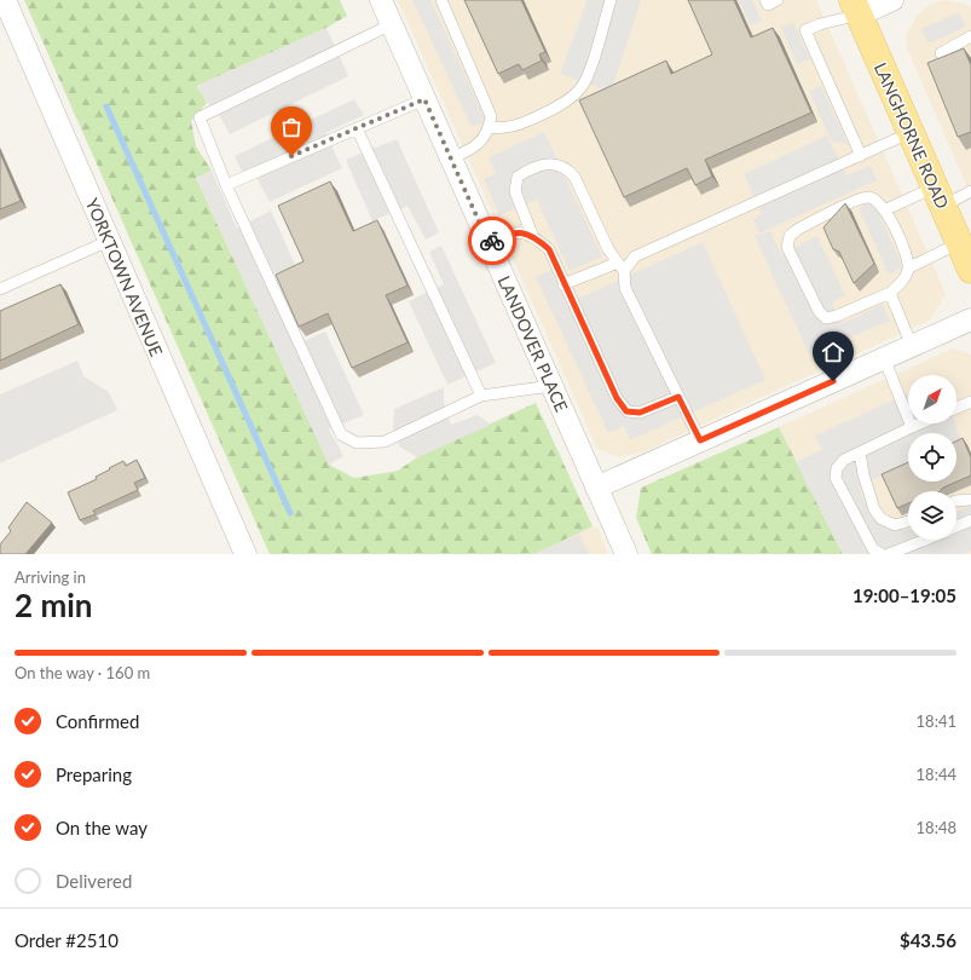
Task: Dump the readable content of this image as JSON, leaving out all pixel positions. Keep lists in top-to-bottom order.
{
  "streets": {
    "main road": ["LANGHORNE ROAD"],
    "street": ["YORKTOWN AVENUE", "LANDOVER PLACE"]
  },
  "north": "top right",
  "page": {
    "heading": ["2 min", "Arriving in", "19:00–19:05"],
    "panel": ["Order #2510", "$43.56"],
    "bar": "On the way · 160 m",
    "list": [
      ["Confirmed", "18:41"],
      ["Preparing", "18:44"],
      ["On the way", "18:48"],
      "Delivered"
    ]
  }
}
